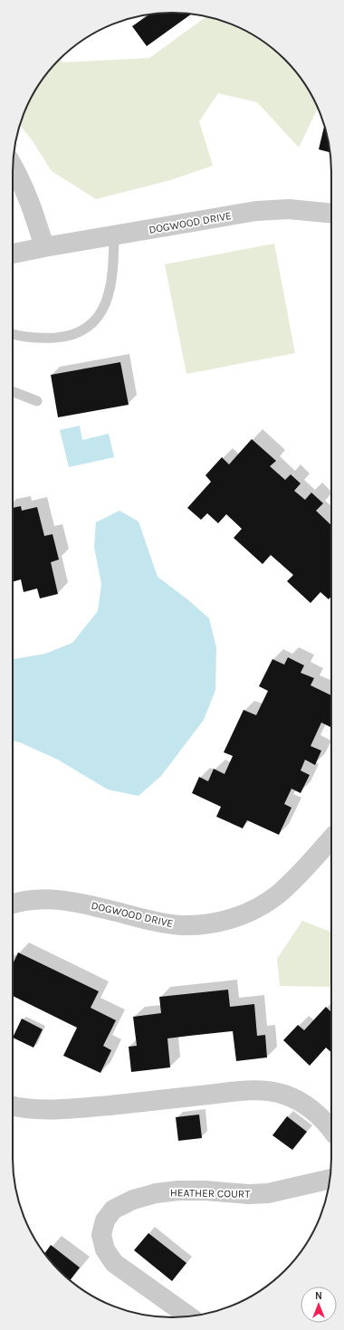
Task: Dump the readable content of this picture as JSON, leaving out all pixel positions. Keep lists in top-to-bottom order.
{
  "streets": {
    "street": ["DOGWOOD DRIVE", "HEATHER COURT"]
  },
  "north": "top"
}
